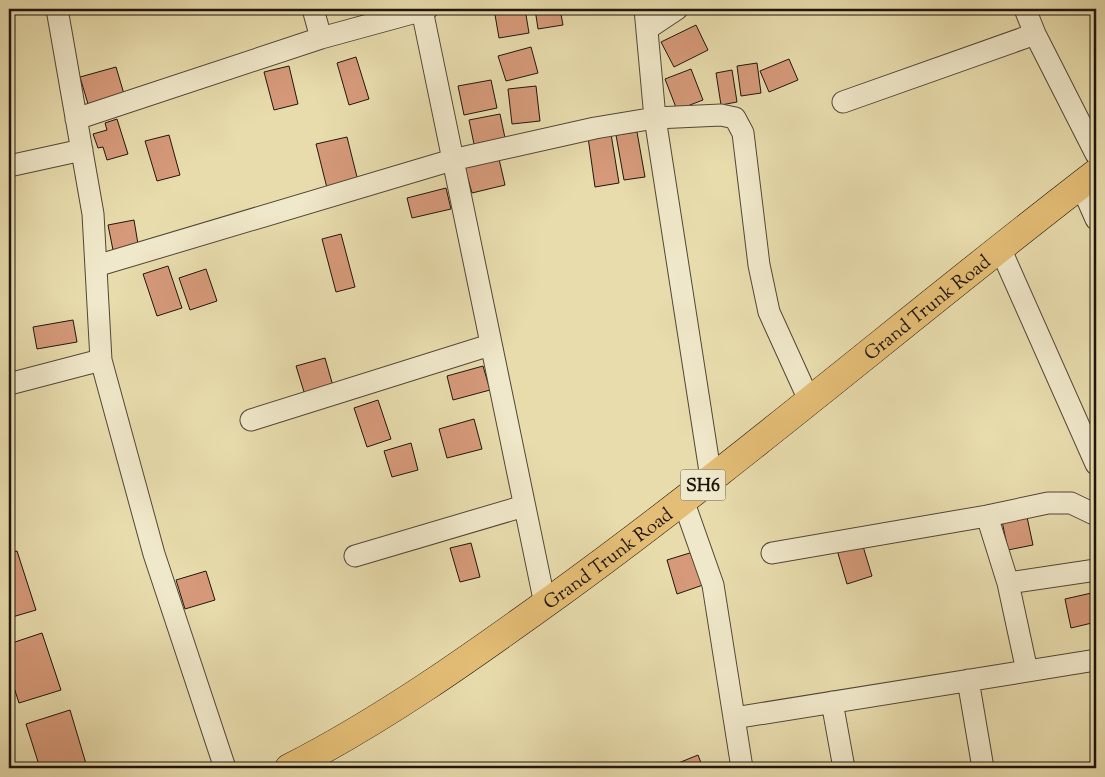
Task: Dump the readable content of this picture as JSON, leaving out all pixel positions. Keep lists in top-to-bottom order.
{
  "streets": {
    "main road": ["Grand Trunk Road", "SH6"]
  }
}
